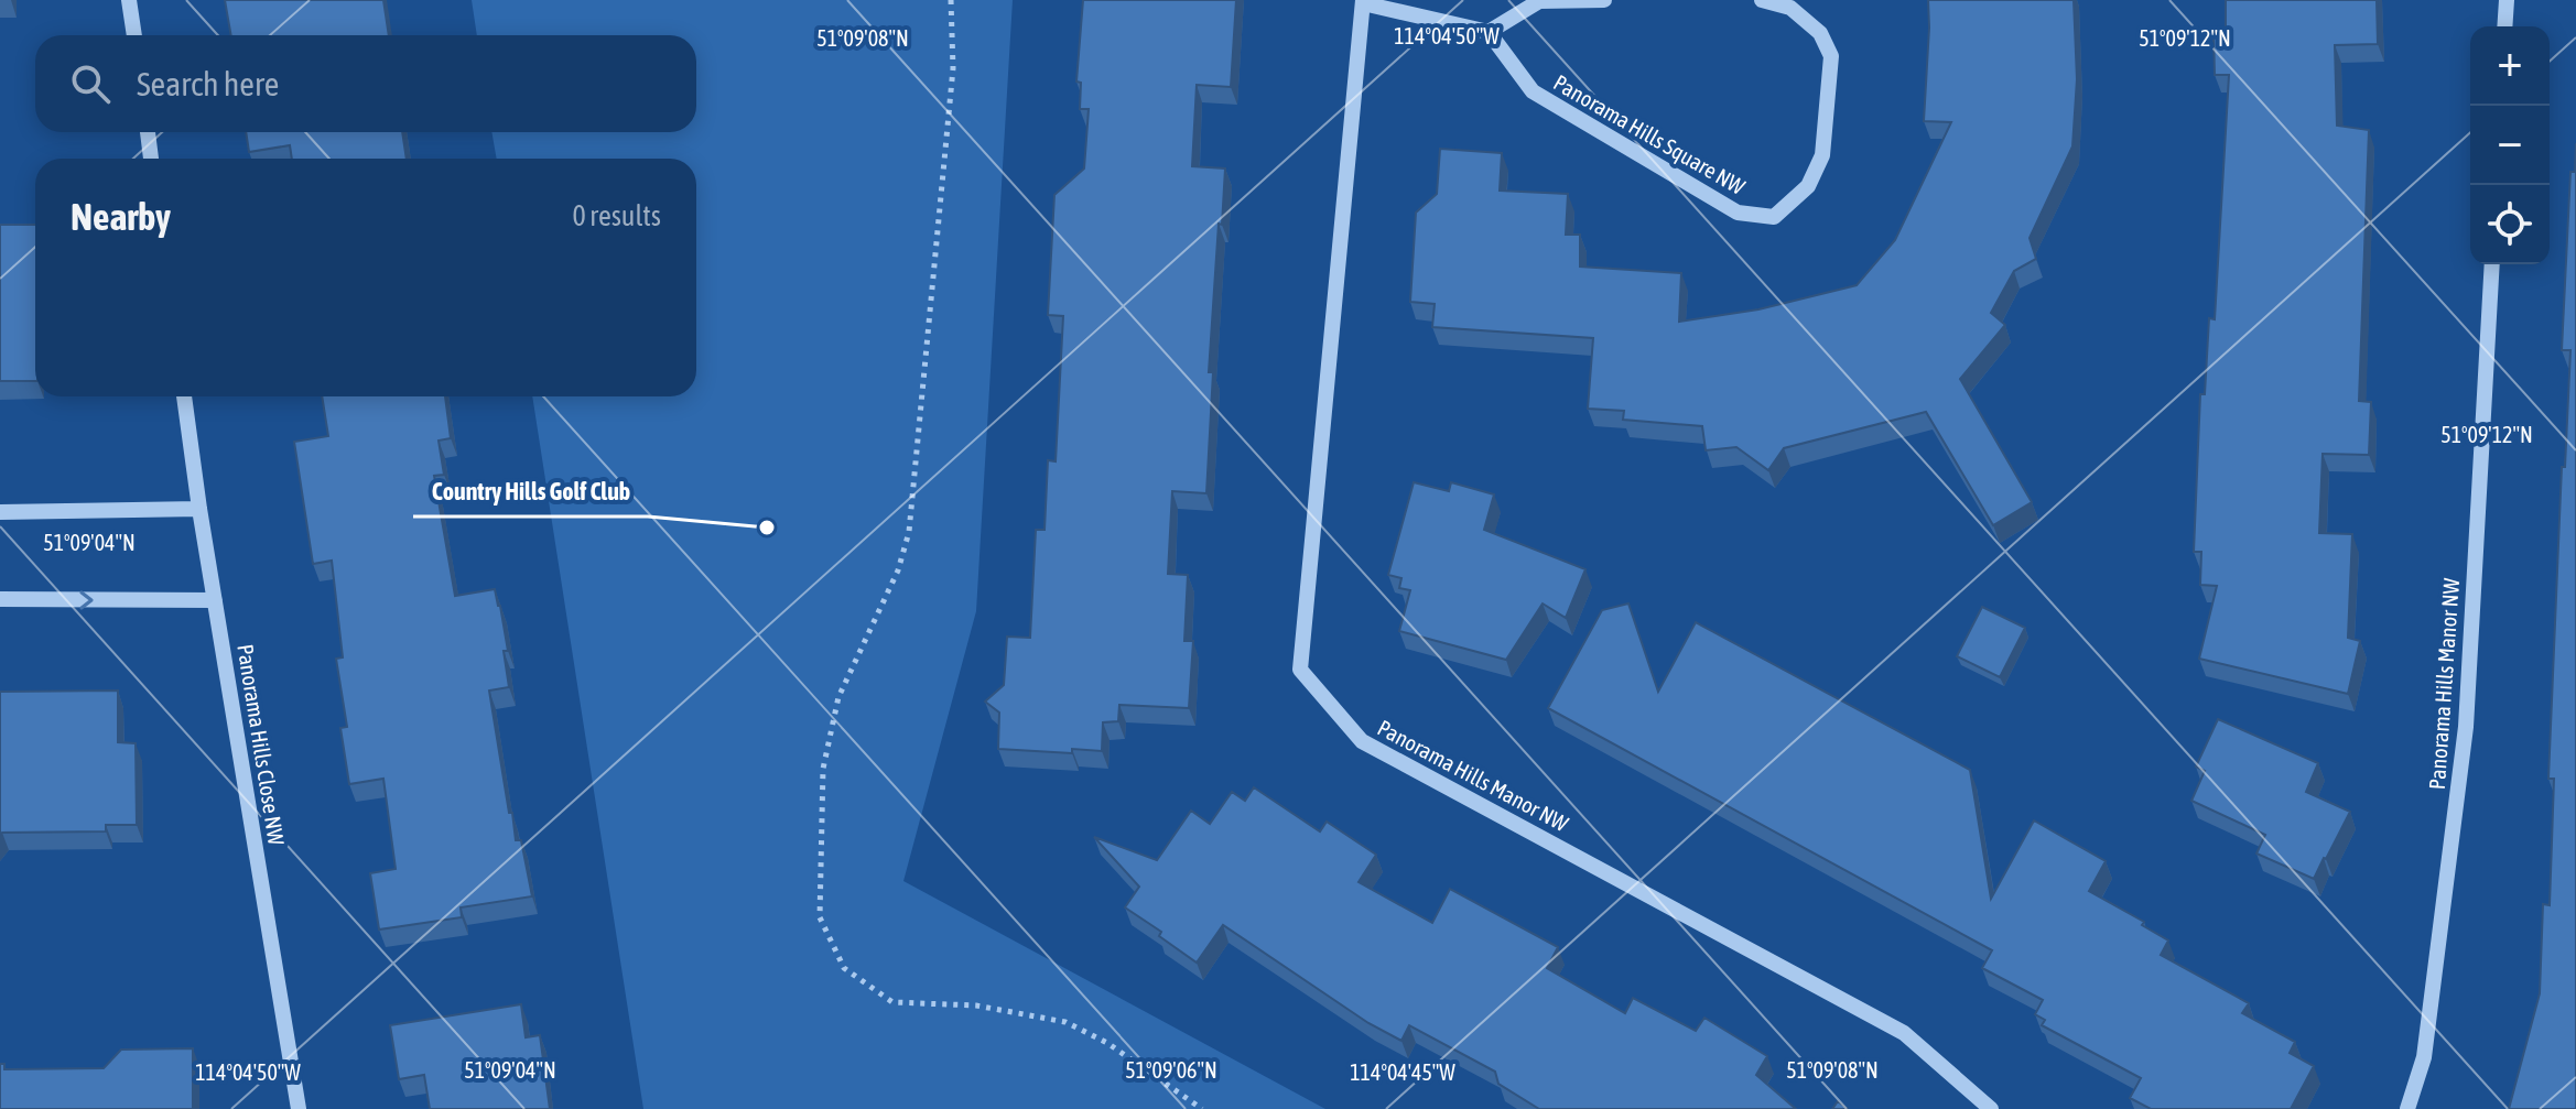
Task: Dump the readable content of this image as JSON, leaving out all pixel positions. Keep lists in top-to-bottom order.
{
  "streets": {
    "street": ["Panorama Hills Square NW", "Panorama Hills Manor NW", "Panorama Hills Close NW"]
  },
  "places": ["Country Hills Golf Club"],
  "page": {
    "map_buttons": ["+", "−"],
    "search": "Search here",
    "heading": ["Nearby", "0 results"]
  },
  "coordinates": [
    "114°04'50\"W",
    "51°09'08\"N",
    "51°09'12\"N",
    "51°09'04\"N",
    "51°09'06\"N",
    "114°04'45\"W"
  ]
}
